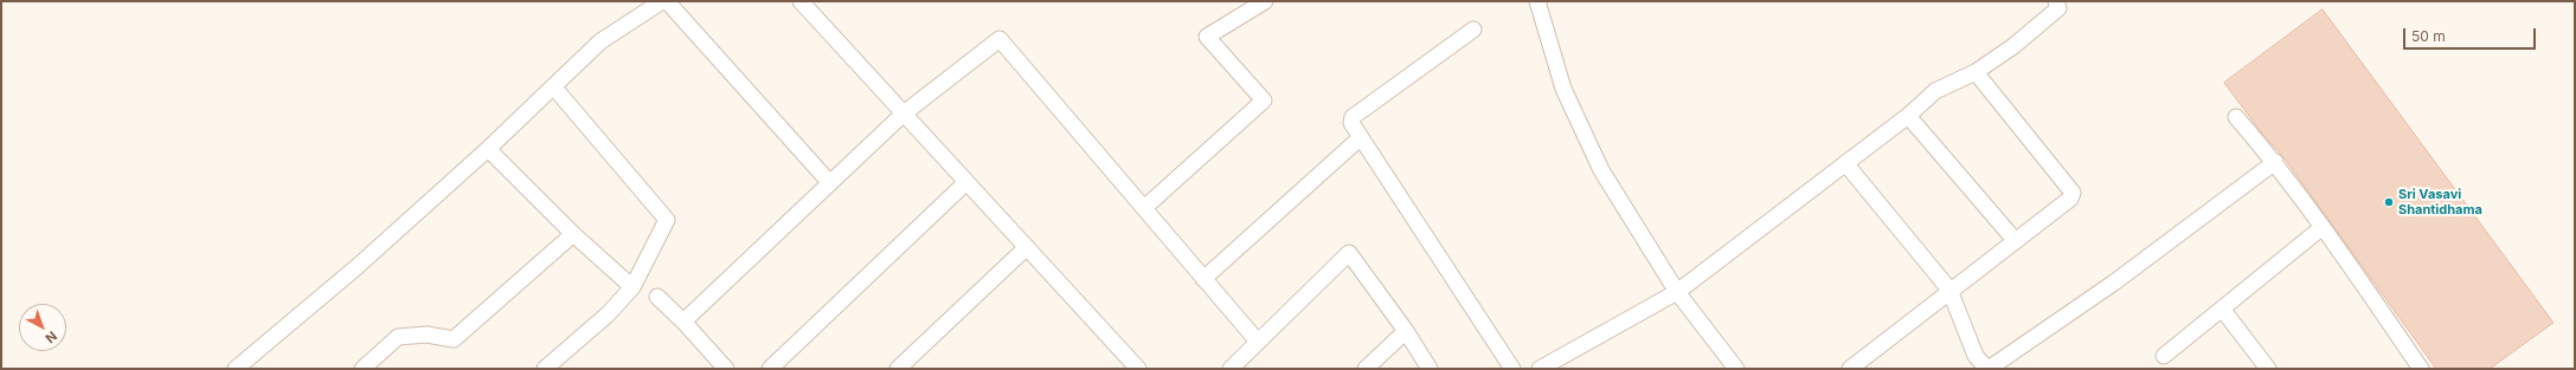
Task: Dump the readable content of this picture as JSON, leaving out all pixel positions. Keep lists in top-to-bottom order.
{
  "places": ["Sri Vasavi Shantidhama"],
  "scale_bar": "50 m",
  "north": "bottom right"
}
